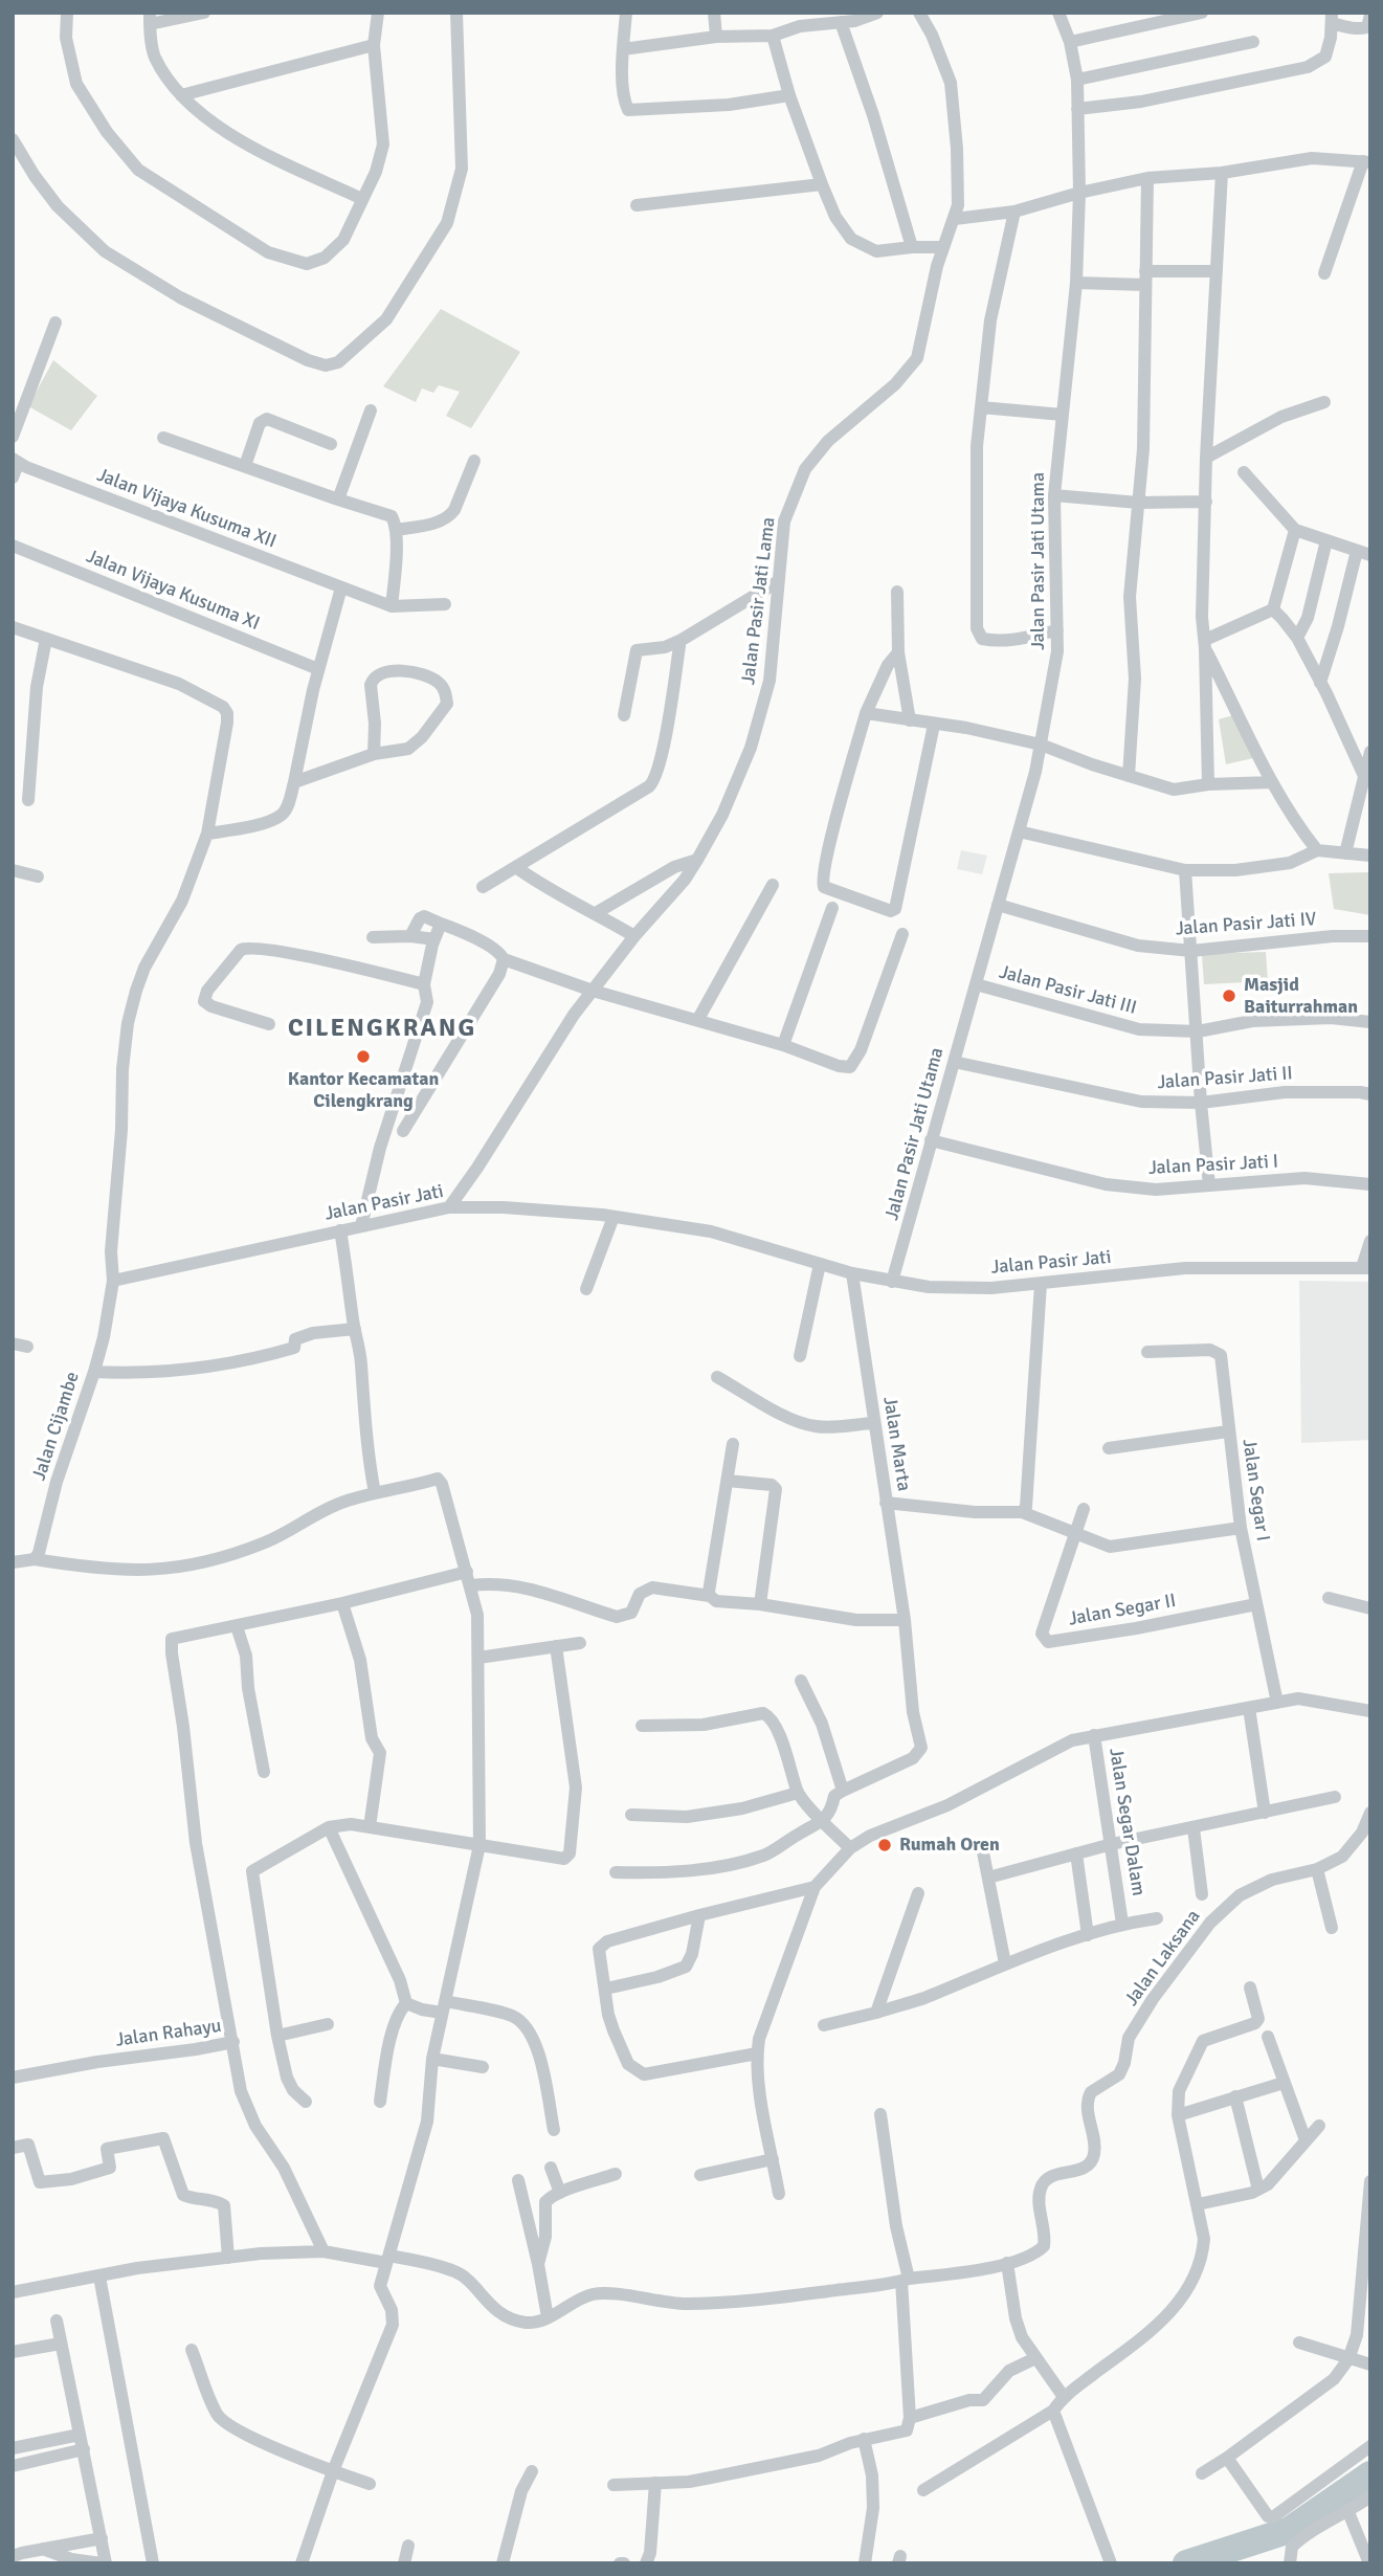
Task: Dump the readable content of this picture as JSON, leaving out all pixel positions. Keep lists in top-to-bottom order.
{
  "streets": {
    "street": [
      "Jalan Vijaya Kusuma XII",
      "Jalan Pasir Jati Utama",
      "Jalan Vijaya Kusuma XI",
      "Jalan Pasir Jati Lama",
      "Jalan Pasir Jati IV",
      "Jalan Pasir Jati III",
      "Jalan Pasir Jati II",
      "Jalan Pasir Jati I",
      "Jalan Pasir Jati",
      "Jalan Cijambe",
      "Jalan Marta",
      "Jalan Segar I",
      "Jalan Segar II",
      "Jalan Segar Dalam",
      "Jalan Laksana",
      "Jalan Rahayu"
    ]
  },
  "crossings": [
    ["Jalan Pasir Jati Utama", "Jalan Pasir Jati IV"],
    ["Jalan Pasir Jati Utama", "Jalan Pasir Jati III"],
    ["Jalan Pasir Jati Utama", "Jalan Pasir Jati II"],
    ["Jalan Pasir Jati Utama", "Jalan Pasir Jati I"],
    ["Jalan Pasir Jati Utama", "Jalan Pasir Jati"],
    ["Jalan Pasir Jati Lama", "Jalan Pasir Jati"],
    ["Jalan Pasir Jati", "Jalan Cijambe"],
    ["Jalan Pasir Jati", "Jalan Marta"],
    ["Jalan Segar I", "Jalan Segar II"]
  ],
  "districts": ["CILENGKRANG"],
  "places": ["Masjid Baiturrahman", "Kantor Kecamatan Cilengkrang", "Rumah Oren"]
}
